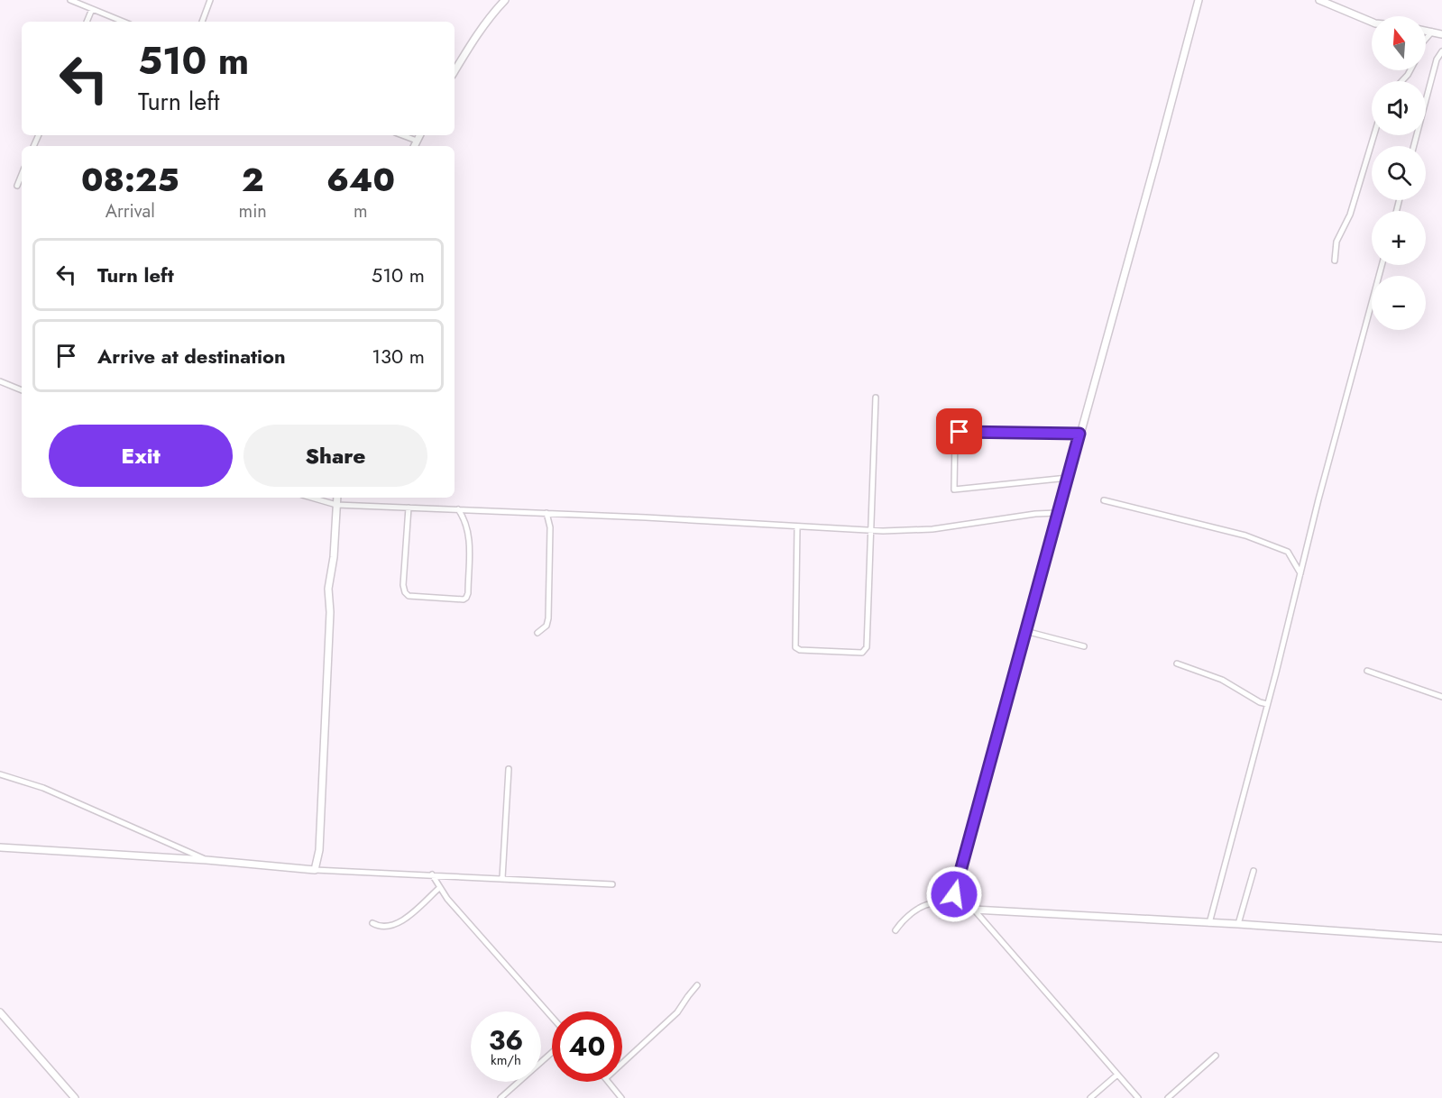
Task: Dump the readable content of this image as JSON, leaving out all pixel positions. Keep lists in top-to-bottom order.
{
  "north": "top",
  "page": {
    "map_buttons": ["+", "−"],
    "turn": ["510 m", "Turn left"],
    "eta": [
      "08:25",
      "Arrival",
      "2",
      "min",
      "640",
      "m"
    ],
    "list": [
      {
        "name": "Turn left",
        "value": "510 m"
      },
      {
        "name": "Arrive at destination",
        "value": "130 m"
      }
    ],
    "buttons": ["Exit", "Share"],
    "speed": "36 km/h",
    "limit": "40"
  }
}
